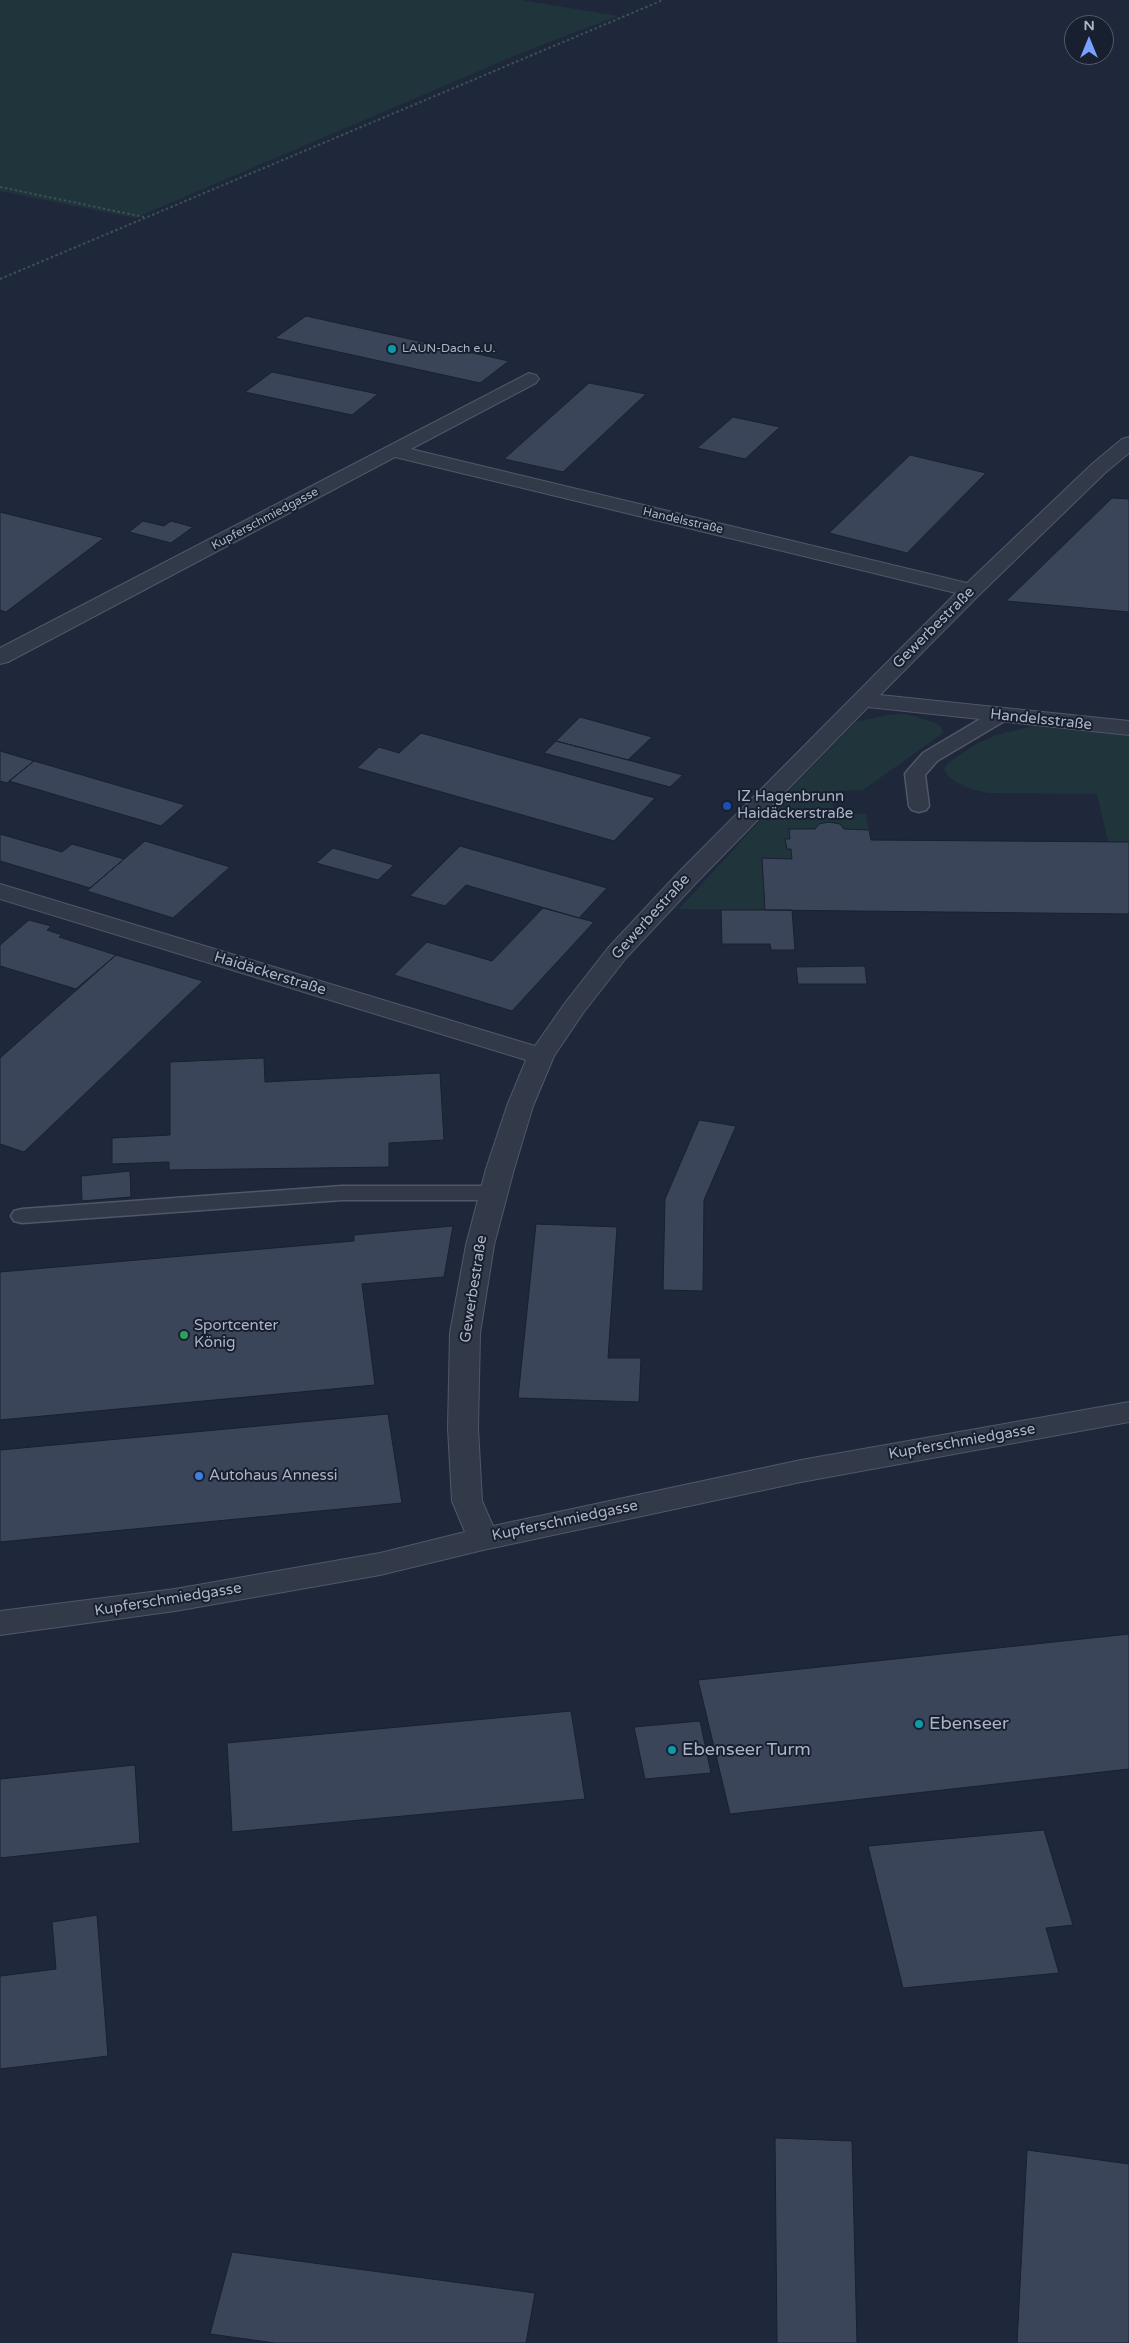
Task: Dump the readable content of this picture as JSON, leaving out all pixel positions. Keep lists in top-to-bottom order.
{
  "streets": {
    "street": [
      "Kupferschmiedgasse",
      "Handelsstraße",
      "Gewerbestraße",
      "Haidäckerstraße"
    ]
  },
  "crossings": [
    ["Kupferschmiedgasse", "Handelsstraße"],
    ["Kupferschmiedgasse", "Gewerbestraße"],
    ["Handelsstraße", "Gewerbestraße"],
    ["Gewerbestraße", "Haidäckerstraße"]
  ],
  "places": [
    "LAUN-Dach e.U.",
    "IZ Hagenbrunn Haidäckerstraße",
    "Sportcenter König",
    "Autohaus Annessi",
    "Ebenseer",
    "Ebenseer Turm"
  ],
  "north": "top"
}
